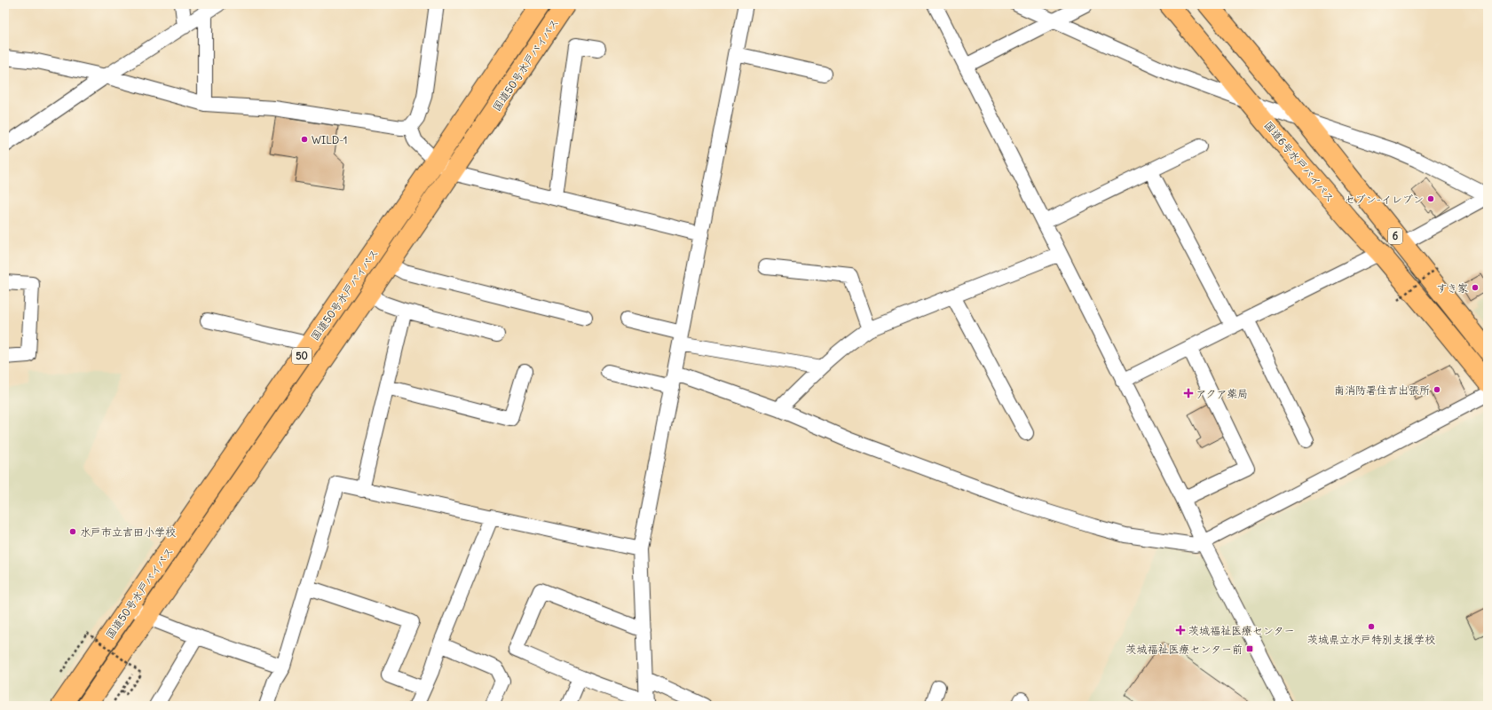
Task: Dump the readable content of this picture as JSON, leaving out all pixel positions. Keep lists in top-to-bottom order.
{
  "streets": {
    "highway": [
      "国道50号水戸バイパス",
      "国道6号水戸バイパス",
      "6",
      "50"
    ]
  },
  "places": {
    "other": [
      "WILD-1",
      "セブン-イレブン",
      "すき家",
      "南消防署住吉出張所",
      "水戸市立吉田小学校",
      "茨城県立水戸特別支援学校"
    ],
    "health": ["アクア薬局", "茨城福祉医療センター"],
    "transit": ["茨城福祉医療センター前"]
  }
}
